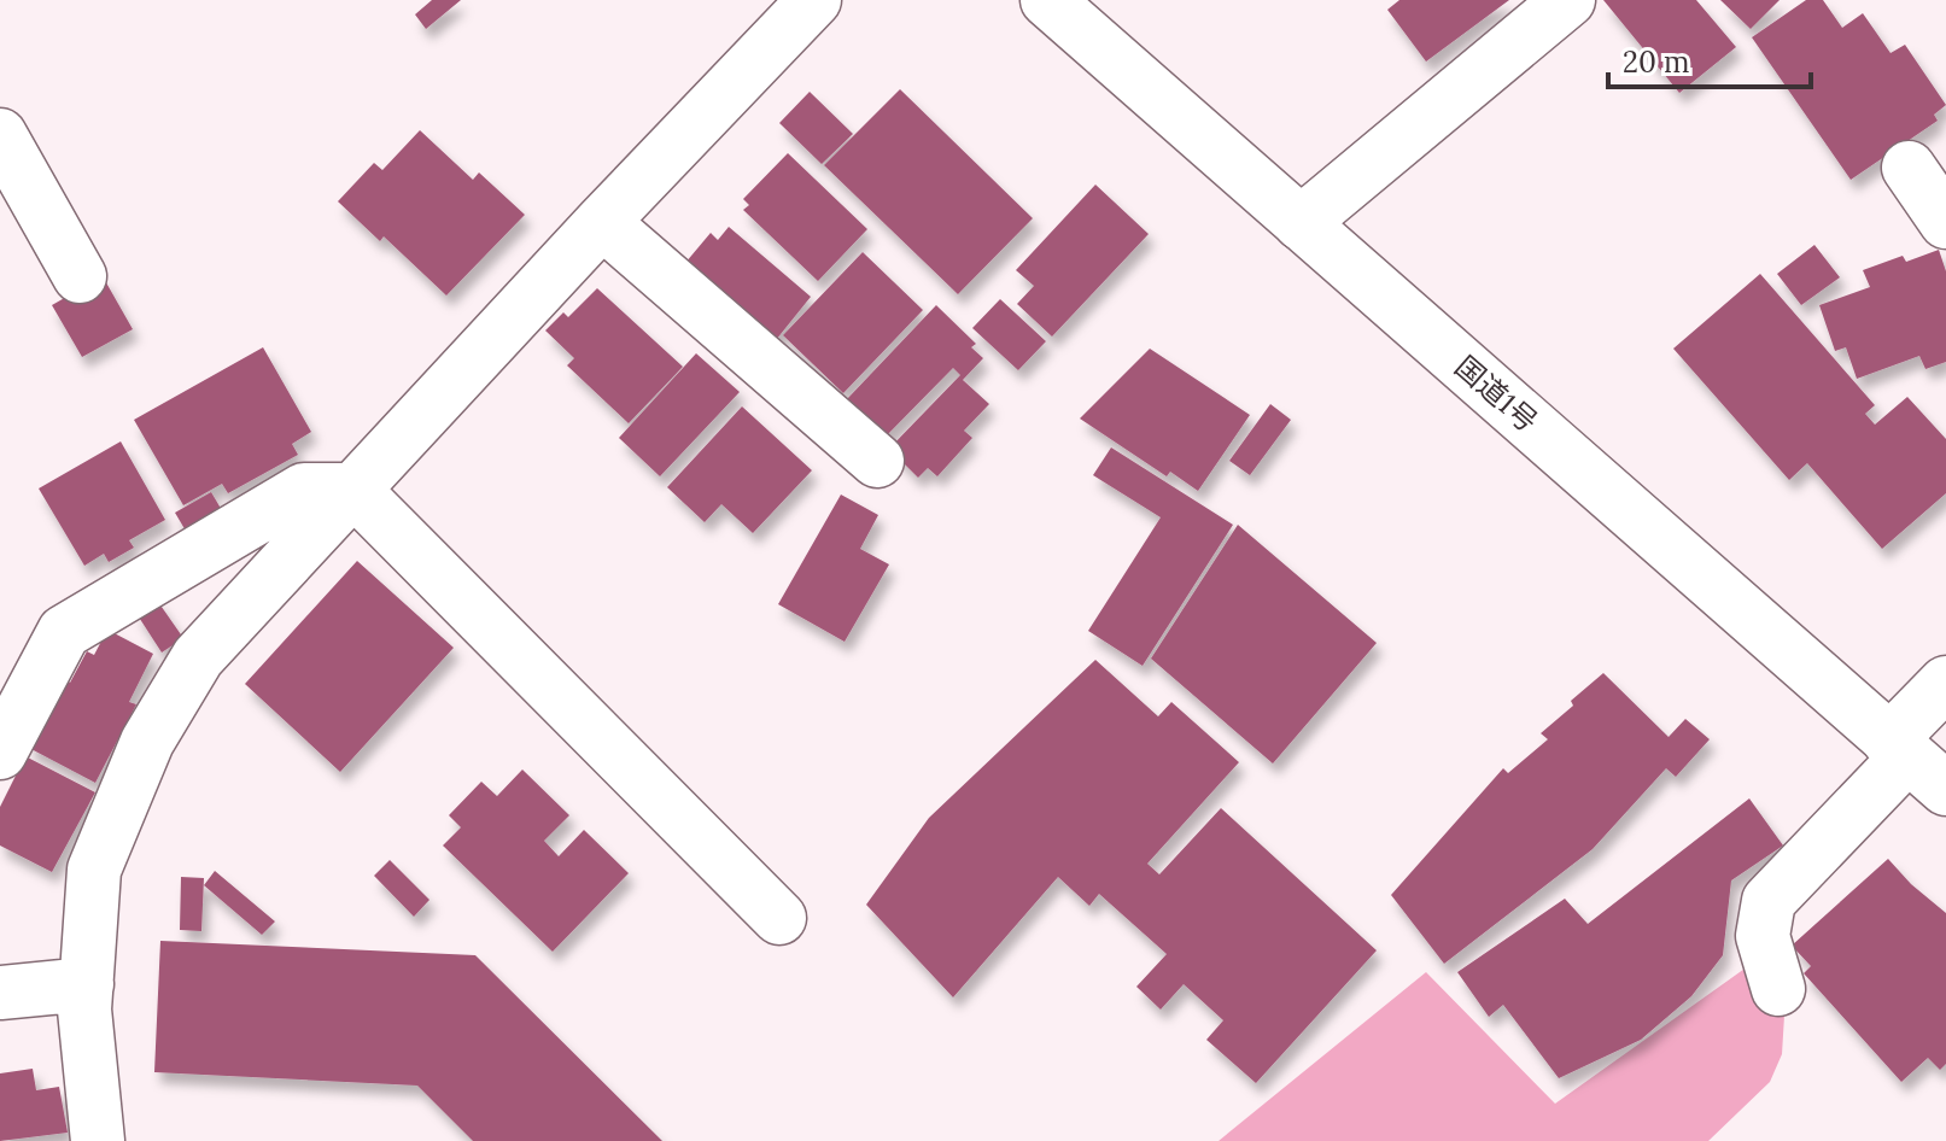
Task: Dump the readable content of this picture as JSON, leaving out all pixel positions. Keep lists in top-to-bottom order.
{
  "streets": {
    "main road": ["国道1号"]
  },
  "scale_bar": "20 m"
}
